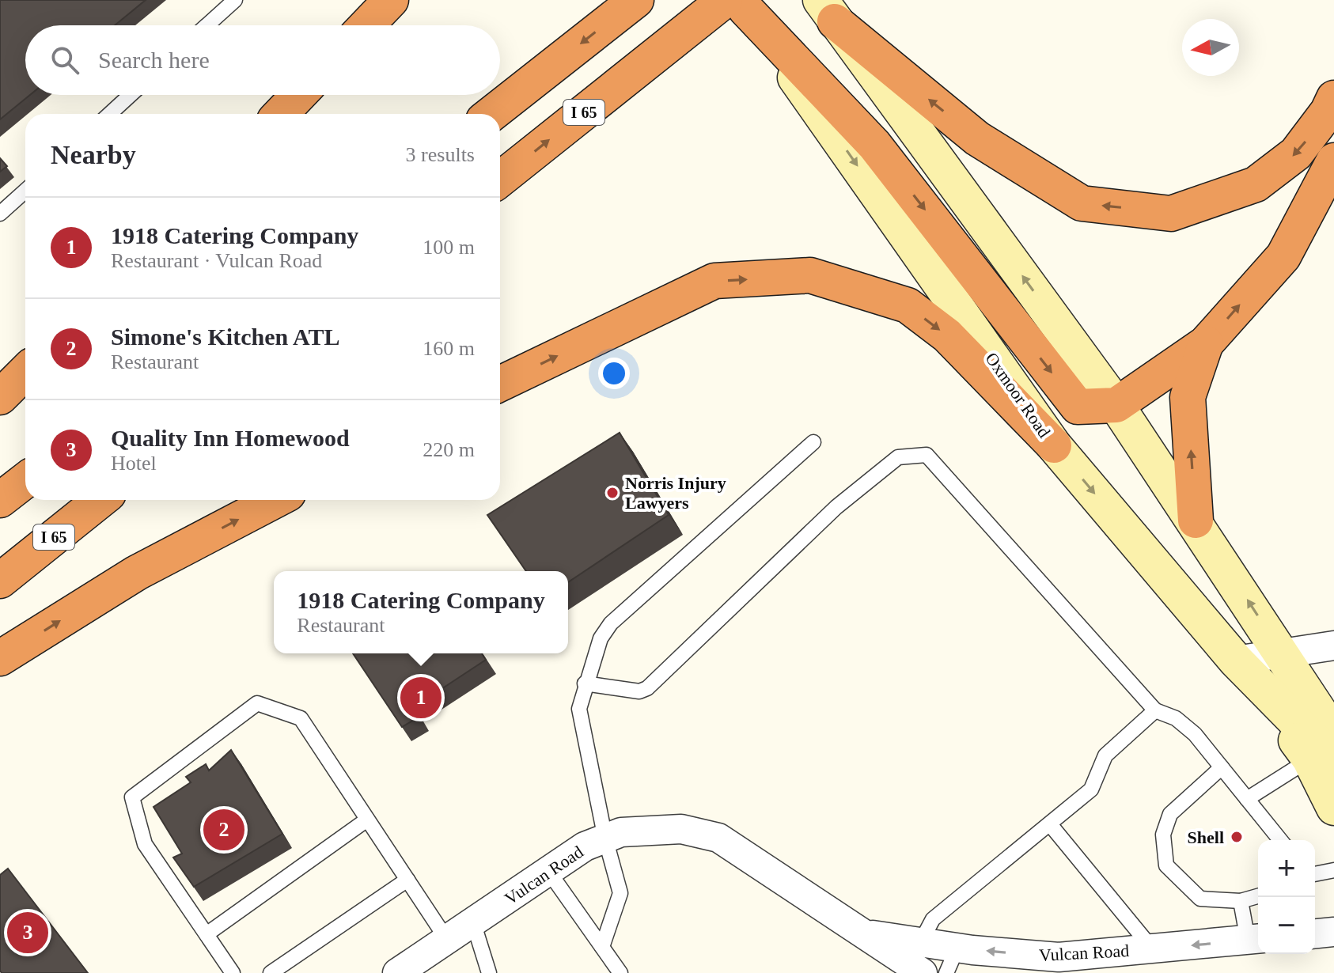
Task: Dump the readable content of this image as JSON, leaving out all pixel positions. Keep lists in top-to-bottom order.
{
  "streets": {
    "highway": ["I 65"],
    "main road": ["Oxmoor Road"],
    "street": ["Vulcan Road"]
  },
  "crossings": [
    ["I 65", "Oxmoor Road"]
  ],
  "places": ["Norris Injury Lawyers", "Shell"],
  "north": "left",
  "page": {
    "search": "Search here",
    "heading": ["Nearby", "3 results"],
    "list": [
      {
        "mark": "1",
        "name": "1918 Catering Company",
        "note": "Restaurant · Vulcan Road",
        "value": "100 m"
      },
      {
        "mark": "2",
        "name": "Simone's Kitchen ATL",
        "note": "Restaurant",
        "value": "160 m"
      },
      {
        "mark": "3",
        "name": "Quality Inn Homewood",
        "note": "Hotel",
        "value": "220 m"
      }
    ],
    "popup": ["1918 Catering Company", "Restaurant"],
    "pins": ["1", "2", "3"],
    "map_buttons": ["+", "−"]
  }
}
